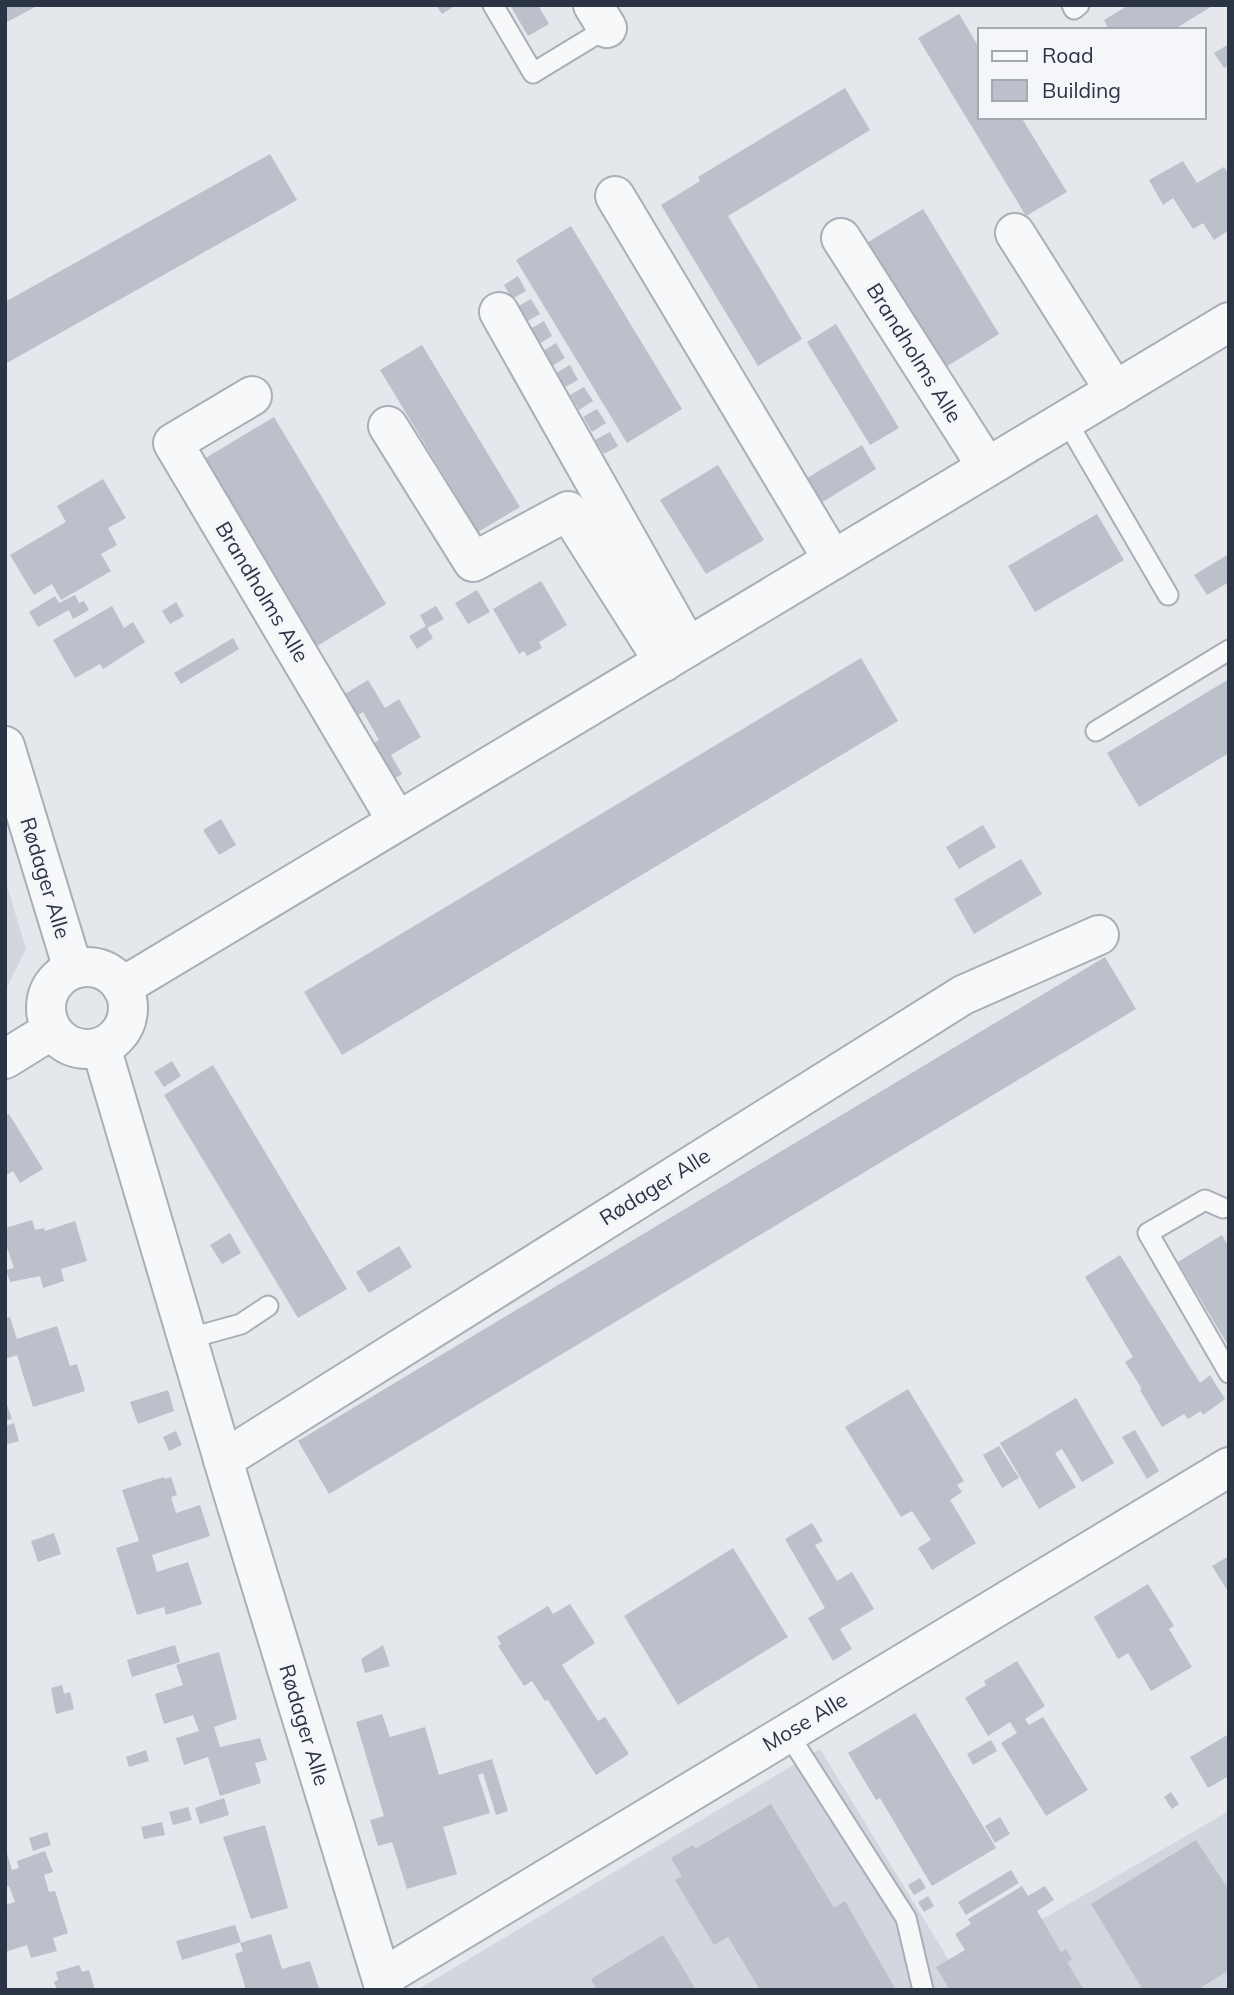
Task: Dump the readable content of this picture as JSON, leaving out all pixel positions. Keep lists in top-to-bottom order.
{
  "streets": {
    "street": ["Brandholms Alle", "Rødager Alle", "Mose Alle"]
  },
  "crossings": [
    ["Rødager Alle", "Mose Alle"]
  ],
  "legend": ["Road", "Building"]
}
